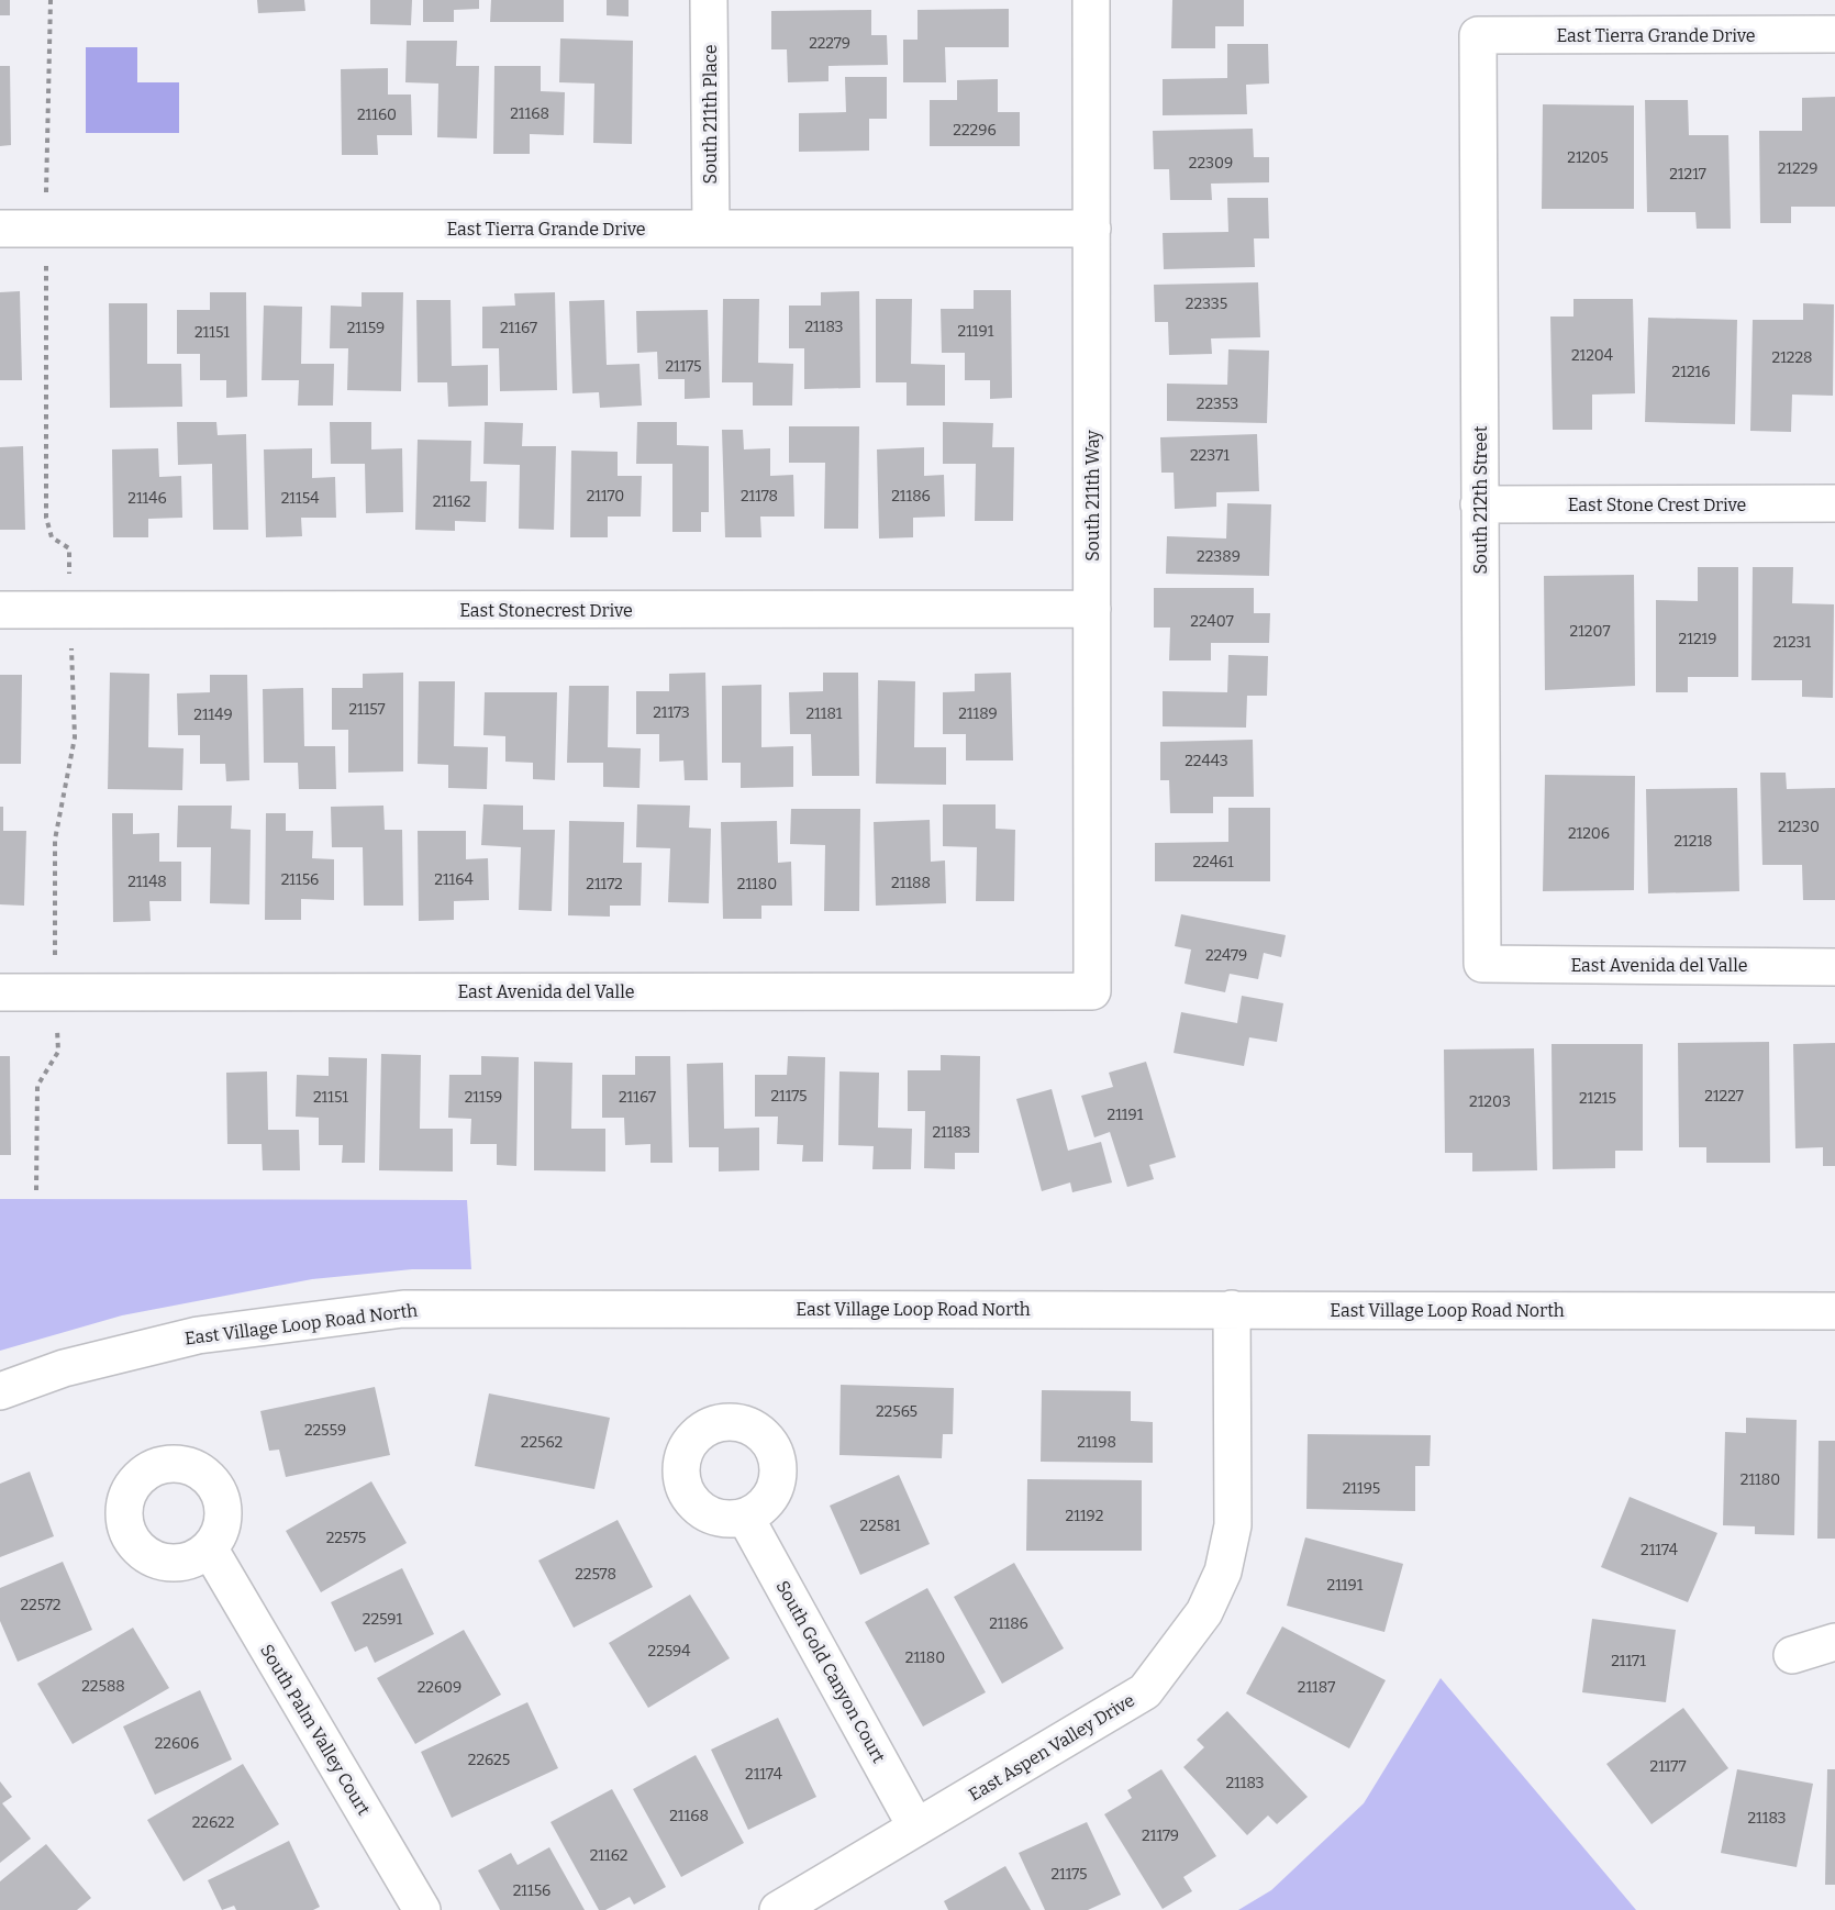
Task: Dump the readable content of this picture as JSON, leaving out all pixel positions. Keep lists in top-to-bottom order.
{
  "streets": {
    "street": [
      "East Tierra Grande Drive",
      "South 211th Place",
      "South 211th Way",
      "South 212th Street",
      "East Stone Crest Drive",
      "East Stonecrest Drive",
      "East Avenida del Valle",
      "East Village Loop Road North",
      "South Gold Canyon Court",
      "South Palm Valley Court",
      "East Aspen Valley Drive"
    ]
  },
  "crossings": [
    ["East Tierra Grande Drive", "South 211th Place"],
    ["East Tierra Grande Drive", "South 211th Way"],
    ["East Tierra Grande Drive", "South 212th Street"],
    ["South 211th Way", "East Stonecrest Drive"],
    ["South 211th Way", "East Avenida del Valle"],
    ["South 212th Street", "East Stone Crest Drive"],
    ["South 212th Street", "East Avenida del Valle"],
    ["East Village Loop Road North", "East Aspen Valley Drive"],
    ["South Gold Canyon Court", "East Aspen Valley Drive"]
  ],
  "house_numbers": [
    "22279",
    "21168",
    "21160",
    "22296",
    "21205",
    "22309",
    "21229",
    "21217",
    "22335",
    "21183",
    "21159",
    "21167",
    "21191",
    "21151",
    "21204",
    "21228",
    "21175",
    "21216",
    "22353",
    "22371",
    "21170",
    "21178",
    "21186",
    "21146",
    "21154",
    "21162",
    "22389",
    "22407",
    "21207",
    "21219",
    "21231",
    "21157",
    "21173",
    "21181",
    "21189",
    "21149",
    "22443",
    "21230",
    "21206",
    "21218",
    "22461",
    "21156",
    "21164",
    "21148",
    "21188",
    "21172",
    "21180",
    "22479",
    "21175",
    "21227",
    "21151",
    "21159",
    "21167",
    "21215",
    "21203",
    "21191",
    "21183",
    "22565",
    "22559",
    "22562",
    "21198",
    "21180",
    "21195",
    "21192",
    "22581",
    "22575",
    "21174",
    "22578",
    "21191",
    "22572",
    "22591",
    "21186",
    "22594",
    "21180",
    "21171",
    "22588",
    "22609",
    "21187",
    "22606",
    "22625",
    "21177",
    "21174",
    "21183",
    "21168",
    "21183",
    "22622",
    "21179",
    "21162",
    "21175",
    "21156"
  ]
}
